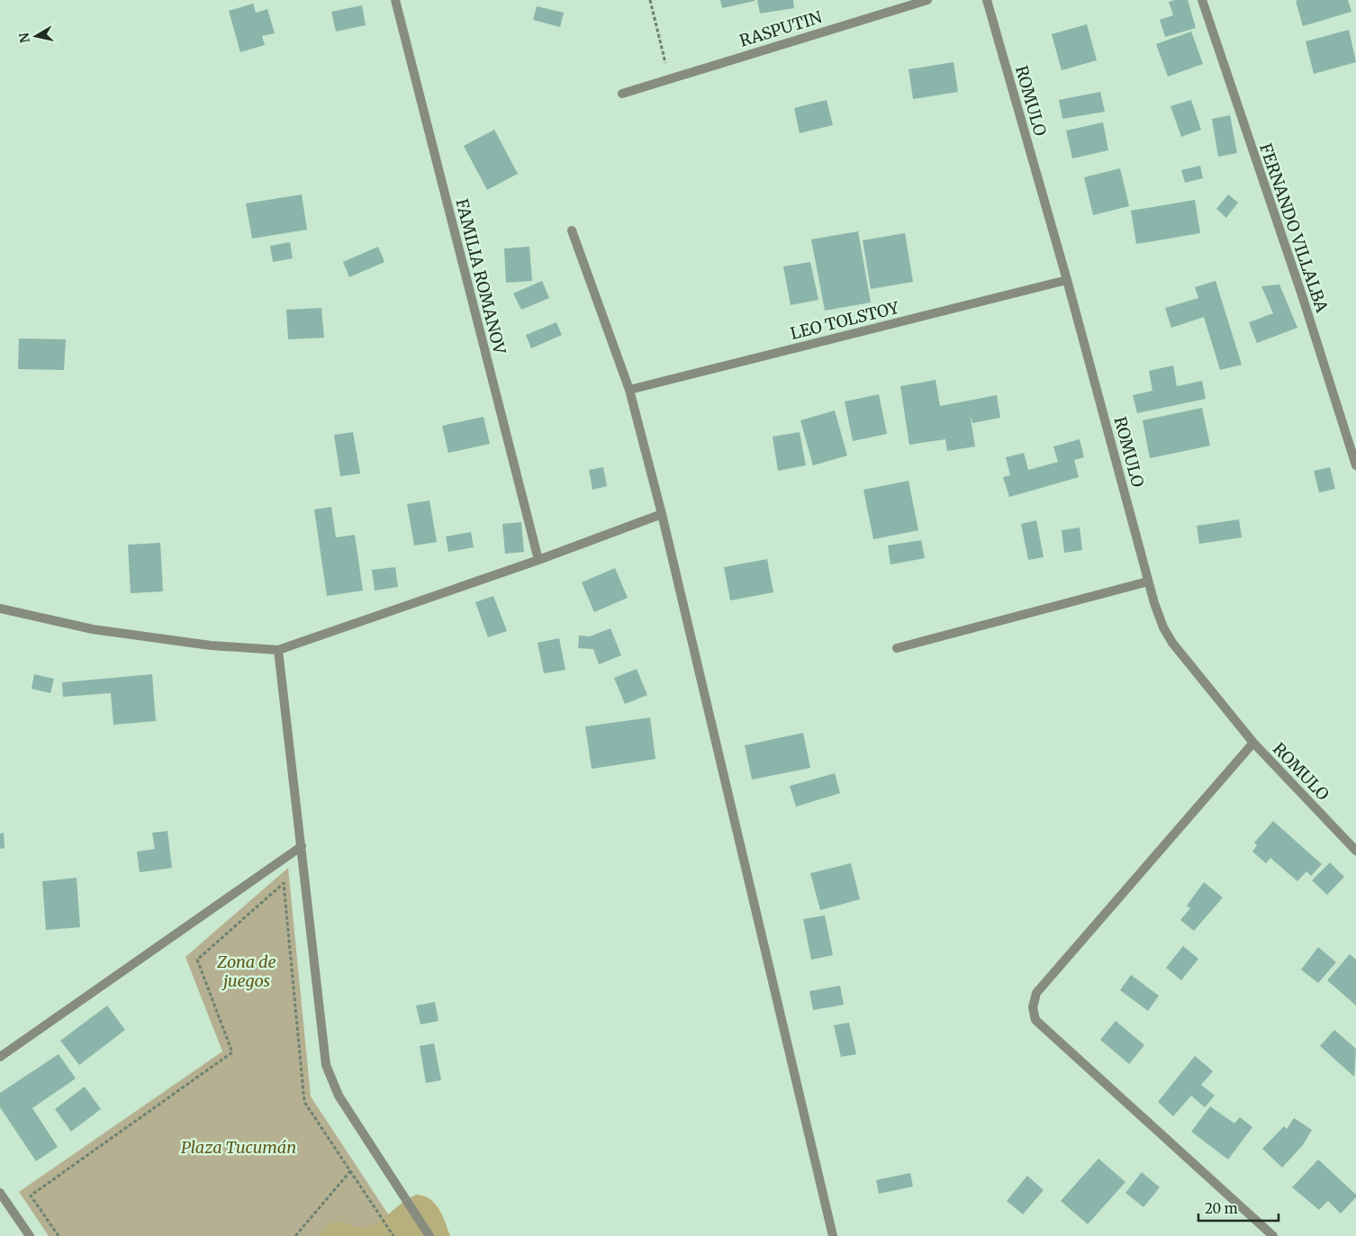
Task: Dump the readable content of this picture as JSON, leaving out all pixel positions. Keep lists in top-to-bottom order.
{
  "streets": {
    "street": [
      "RASPUTIN",
      "ROMULO",
      "FERNANDO VILLALBA",
      "FAMILIA ROMANOV",
      "LEO TOLSTOY"
    ]
  },
  "crossings": [
    ["ROMULO", "LEO TOLSTOY"]
  ],
  "parks": ["Zona de juegos", "Plaza Tucumán"],
  "scale_bar": "20 m",
  "north": "left"
}
